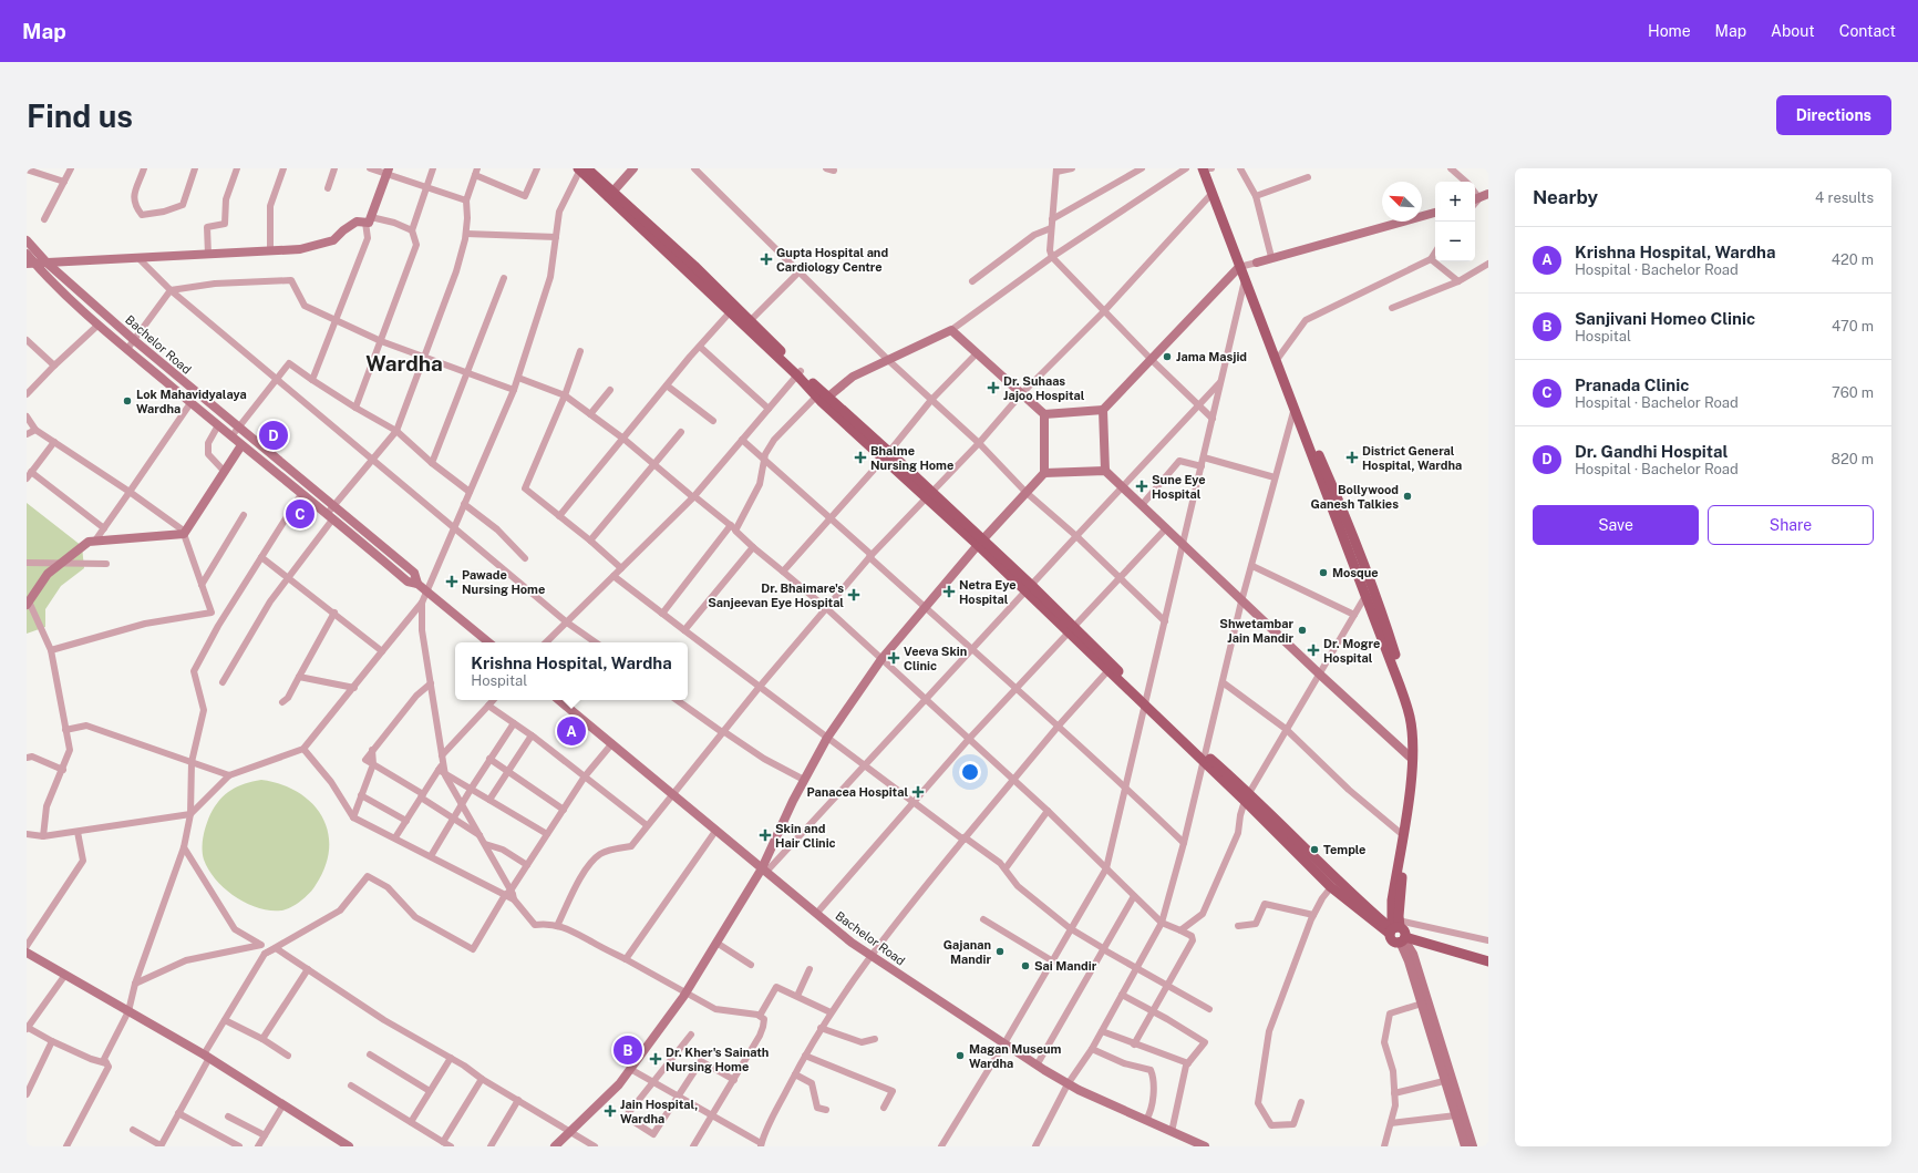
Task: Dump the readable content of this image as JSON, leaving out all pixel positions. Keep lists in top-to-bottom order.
{
  "streets": {
    "street": ["Bachelor Road"]
  },
  "districts": ["Wardha"],
  "places": {
    "health": [
      "Gupta Hospital and Cardiology Centre",
      "Dr. Suhaas Jajoo Hospital",
      "Bhalme Nursing Home",
      "District General Hospital, Wardha",
      "Sune Eye Hospital",
      "Pawade Nursing Home",
      "Netra Eye Hospital",
      "Dr. Bhaimare's Sanjeevan Eye Hospital",
      "Dr. Mogre Hospital",
      "Veeva Skin Clinic",
      "Panacea Hospital",
      "Skin and Hair Clinic",
      "Dr. Kher's Sainath Nursing Home",
      "Jain Hospital, Wardha"
    ],
    "other": [
      "Jama Masjid",
      "Lok Mahavidyalaya Wardha",
      "Bollywood Ganesh Talkies",
      "Mosque",
      "Shwetambar Jain Mandir",
      "Temple",
      "Gajanan Mandir",
      "Sai Mandir",
      "Magan Museum Wardha"
    ]
  },
  "north": "top left",
  "page": {
    "header": "Map",
    "nav": [
      "Home",
      "Map",
      "About",
      "Contact"
    ],
    "buttons": [
      "Directions",
      ["Save", "Share"]
    ],
    "title": "Find us",
    "heading": ["Nearby", "4 results"],
    "map_buttons": ["+", "−"],
    "list": [
      {
        "mark": "A",
        "name": "Krishna Hospital, Wardha",
        "note": "Hospital · Bachelor Road",
        "value": "420 m"
      },
      {
        "mark": "B",
        "name": "Sanjivani Homeo Clinic",
        "note": "Hospital",
        "value": "470 m"
      },
      {
        "mark": "C",
        "name": "Pranada Clinic",
        "note": "Hospital · Bachelor Road",
        "value": "760 m"
      },
      {
        "mark": "D",
        "name": "Dr. Gandhi Hospital",
        "note": "Hospital · Bachelor Road",
        "value": "820 m"
      }
    ],
    "pins": [
      "D",
      "C",
      "A",
      "B"
    ],
    "popup": ["Krishna Hospital, Wardha", "Hospital"]
  }
}
